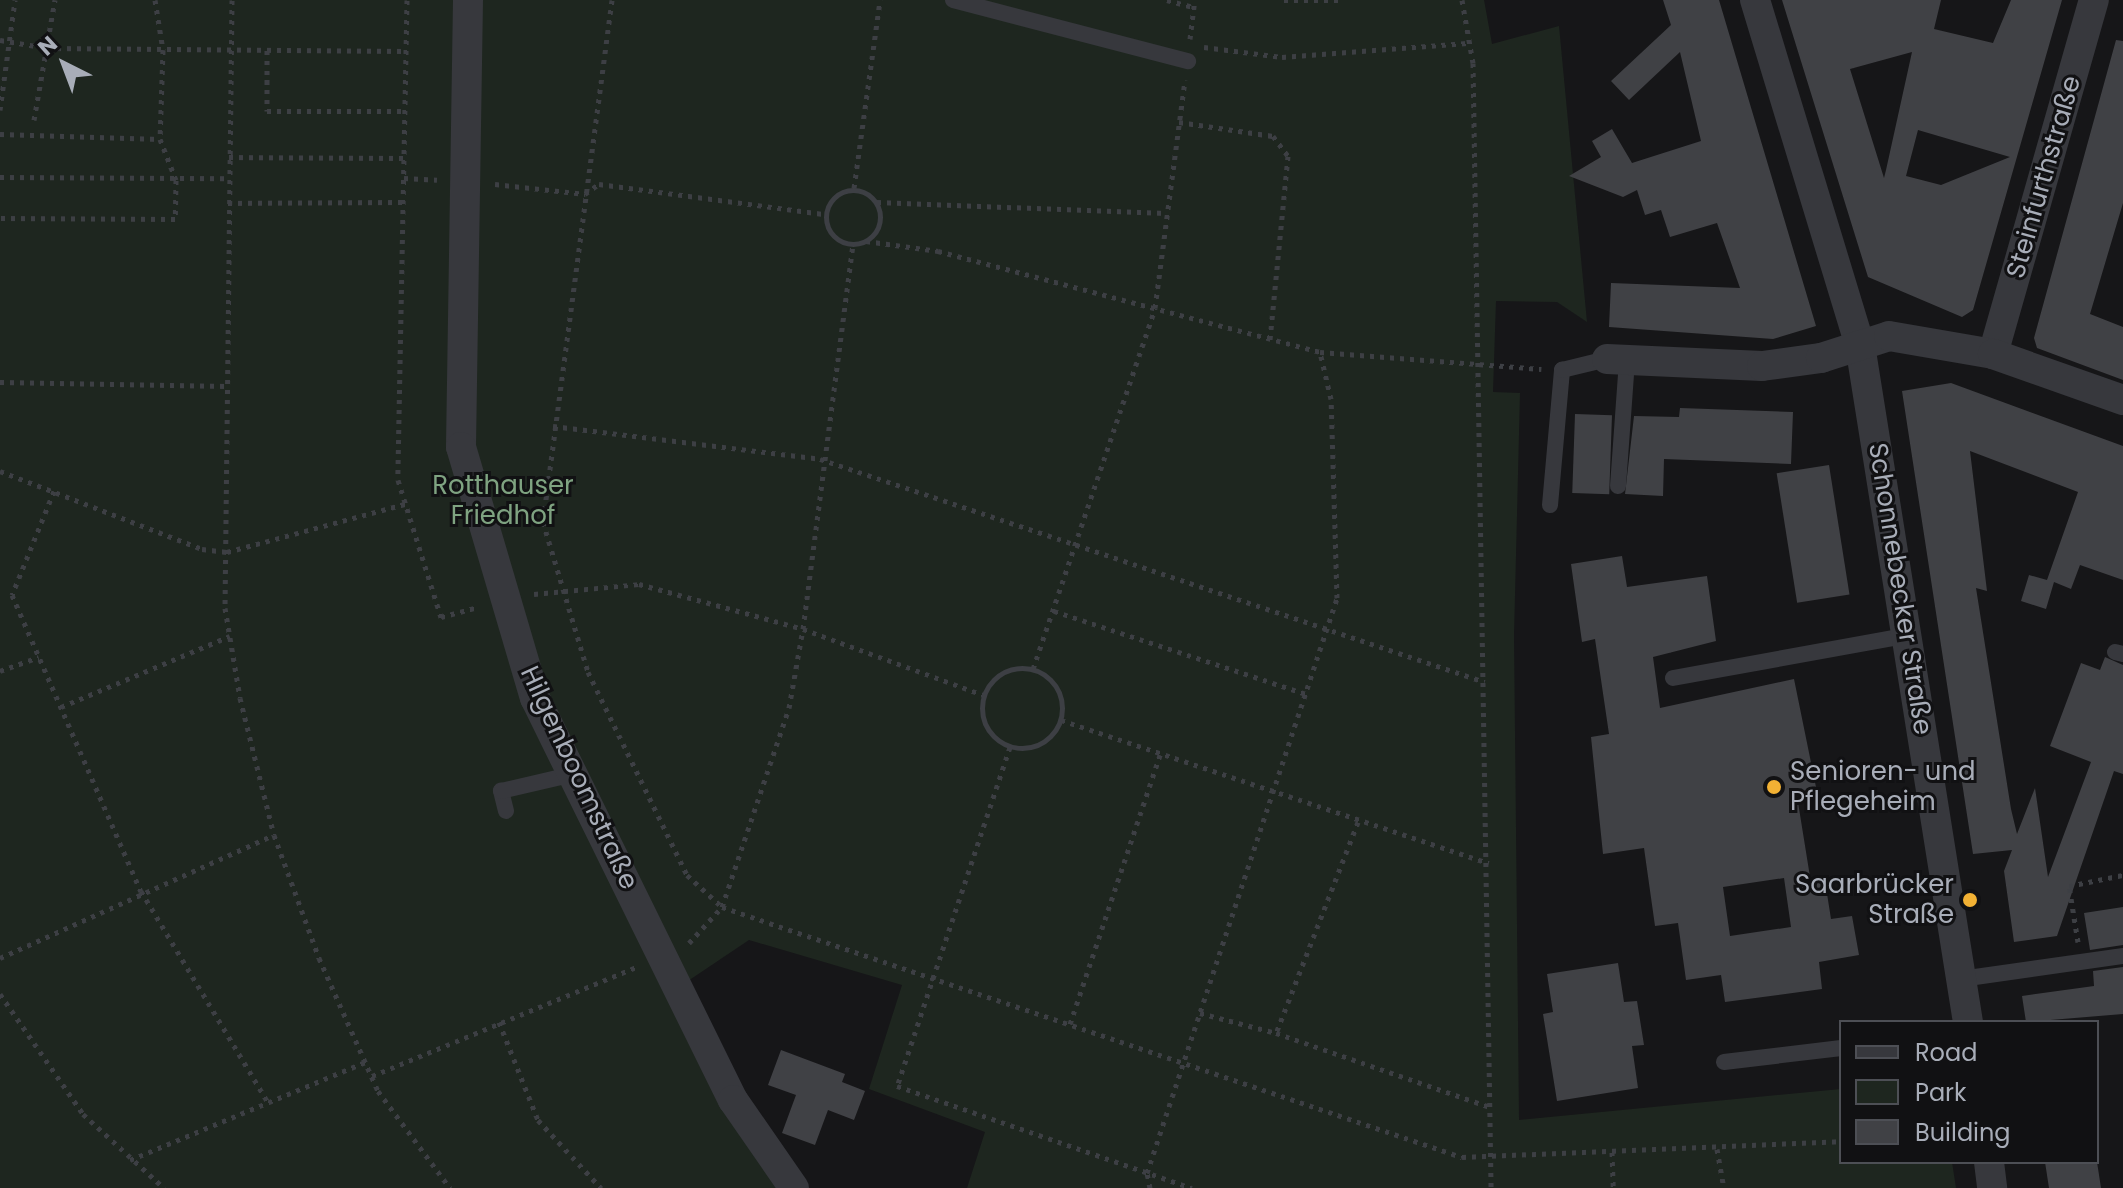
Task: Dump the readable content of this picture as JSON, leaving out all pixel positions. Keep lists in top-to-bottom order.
{
  "streets": {
    "street": ["Steinfurthstraße", "Schonnebecker Straße", "Hilgenboomstraße"]
  },
  "parks": ["Rotthauser Friedhof"],
  "places": ["Senioren- und Pflegeheim", "Saarbrücker Straße"],
  "legend": ["Road", "Park", "Building"],
  "north": "top left"
}
